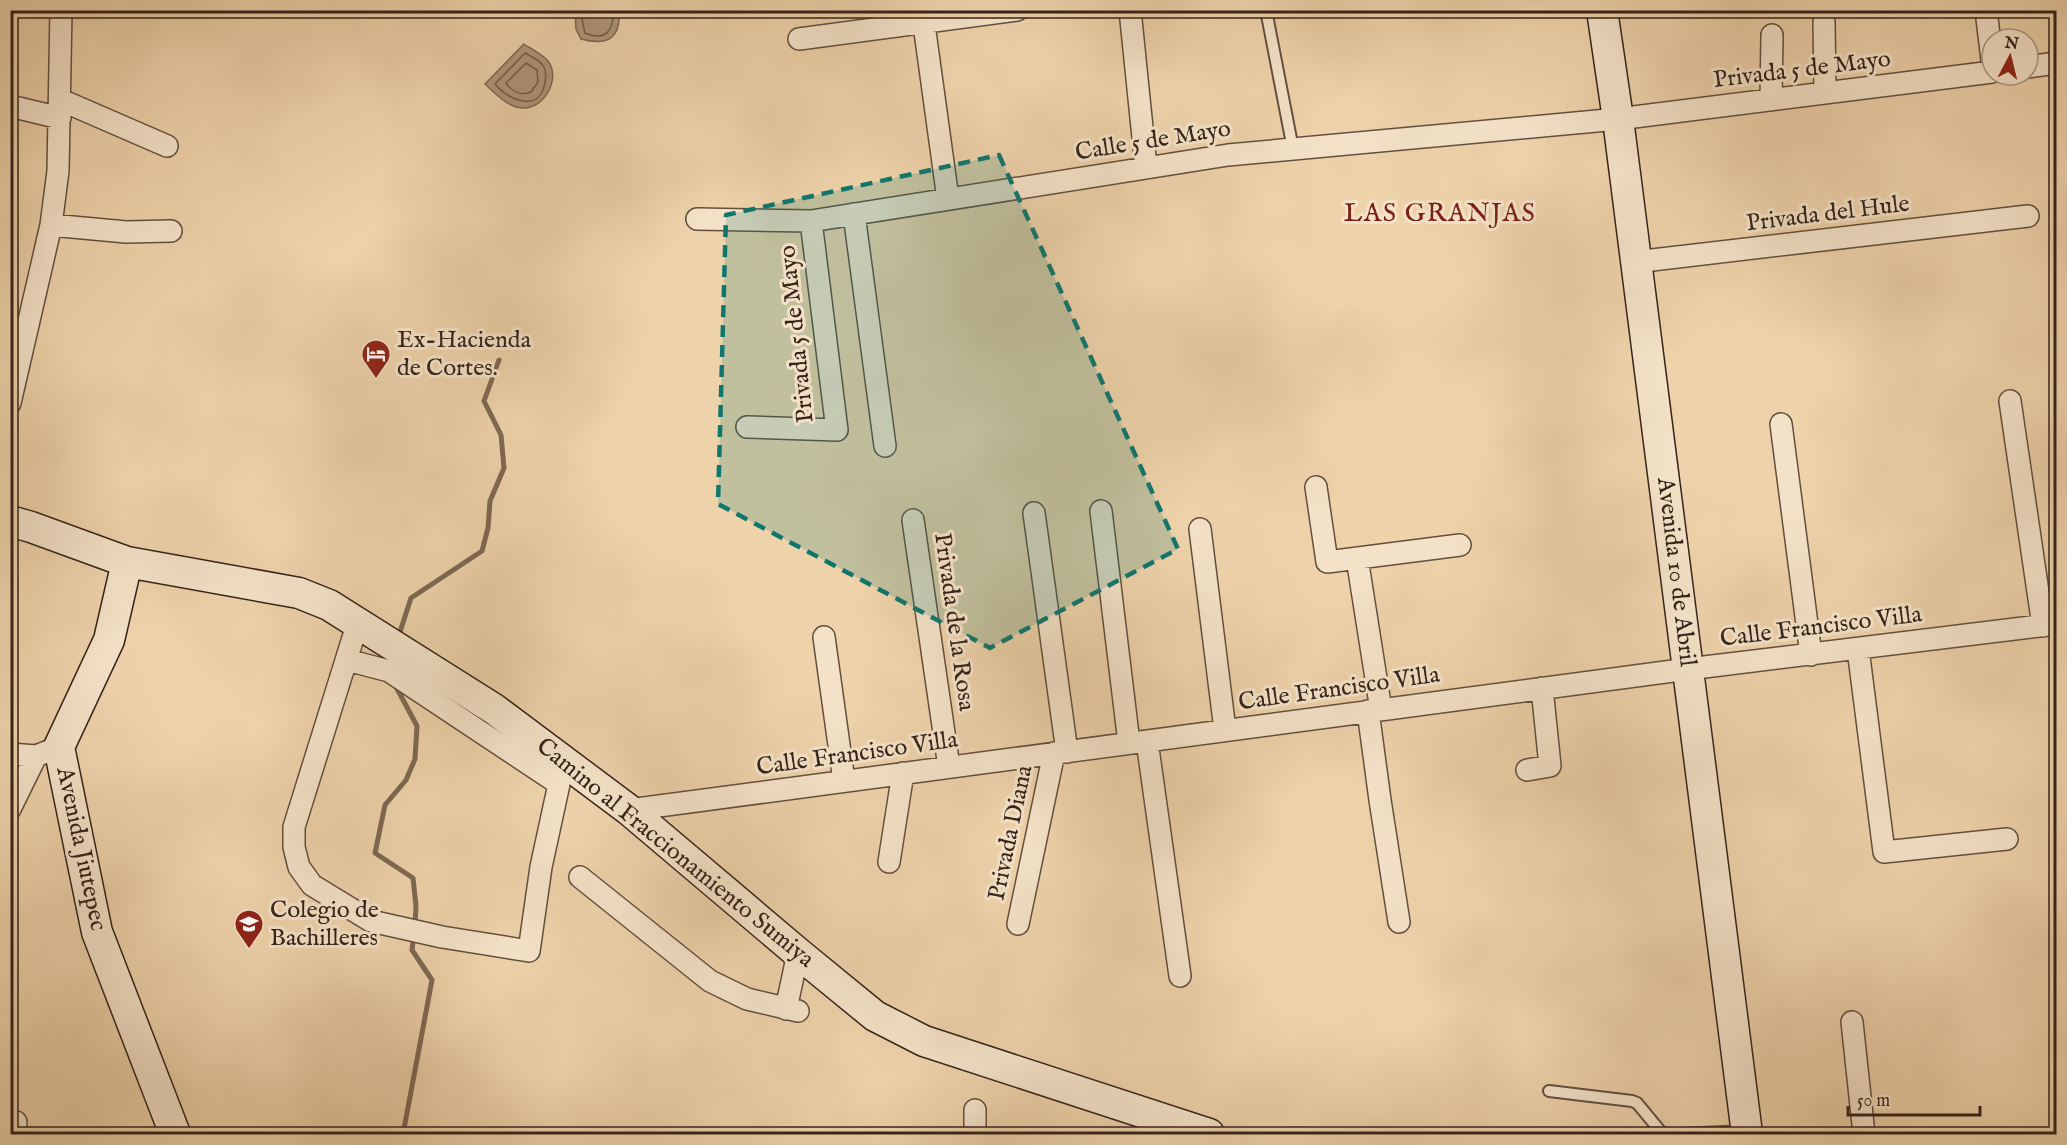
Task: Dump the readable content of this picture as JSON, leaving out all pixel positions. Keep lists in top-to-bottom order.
{
  "streets": {
    "street": [
      "Privada 5 de Mayo",
      "Calle 5 de Mayo",
      "Privada del Hule",
      "Avenida 10 de Abril",
      "Privada de la Rosa",
      "Calle Francisco Villa",
      "Privada Diana",
      "Avenida Jiutepec",
      "Camino al Fraccionamiento Sumiya"
    ]
  },
  "crossings": [
    ["Privada 5 de Mayo", "Calle 5 de Mayo"],
    ["Privada 5 de Mayo", "Avenida 10 de Abril"],
    ["Calle 5 de Mayo", "Avenida 10 de Abril"],
    ["Privada del Hule", "Avenida 10 de Abril"],
    ["Avenida 10 de Abril", "Calle Francisco Villa"],
    ["Privada de la Rosa", "Calle Francisco Villa"],
    ["Calle Francisco Villa", "Privada Diana"],
    ["Calle Francisco Villa", "Camino al Fraccionamiento Sumiya"],
    ["Avenida Jiutepec", "Camino al Fraccionamiento Sumiya"]
  ],
  "districts": ["LAS GRANJAS"],
  "places": {
    "hotel": ["Ex-Hacienda de Cortes."],
    "school or university": ["Colegio de Bachilleres"]
  },
  "scale_bar": "50 m",
  "north": "top"
}
